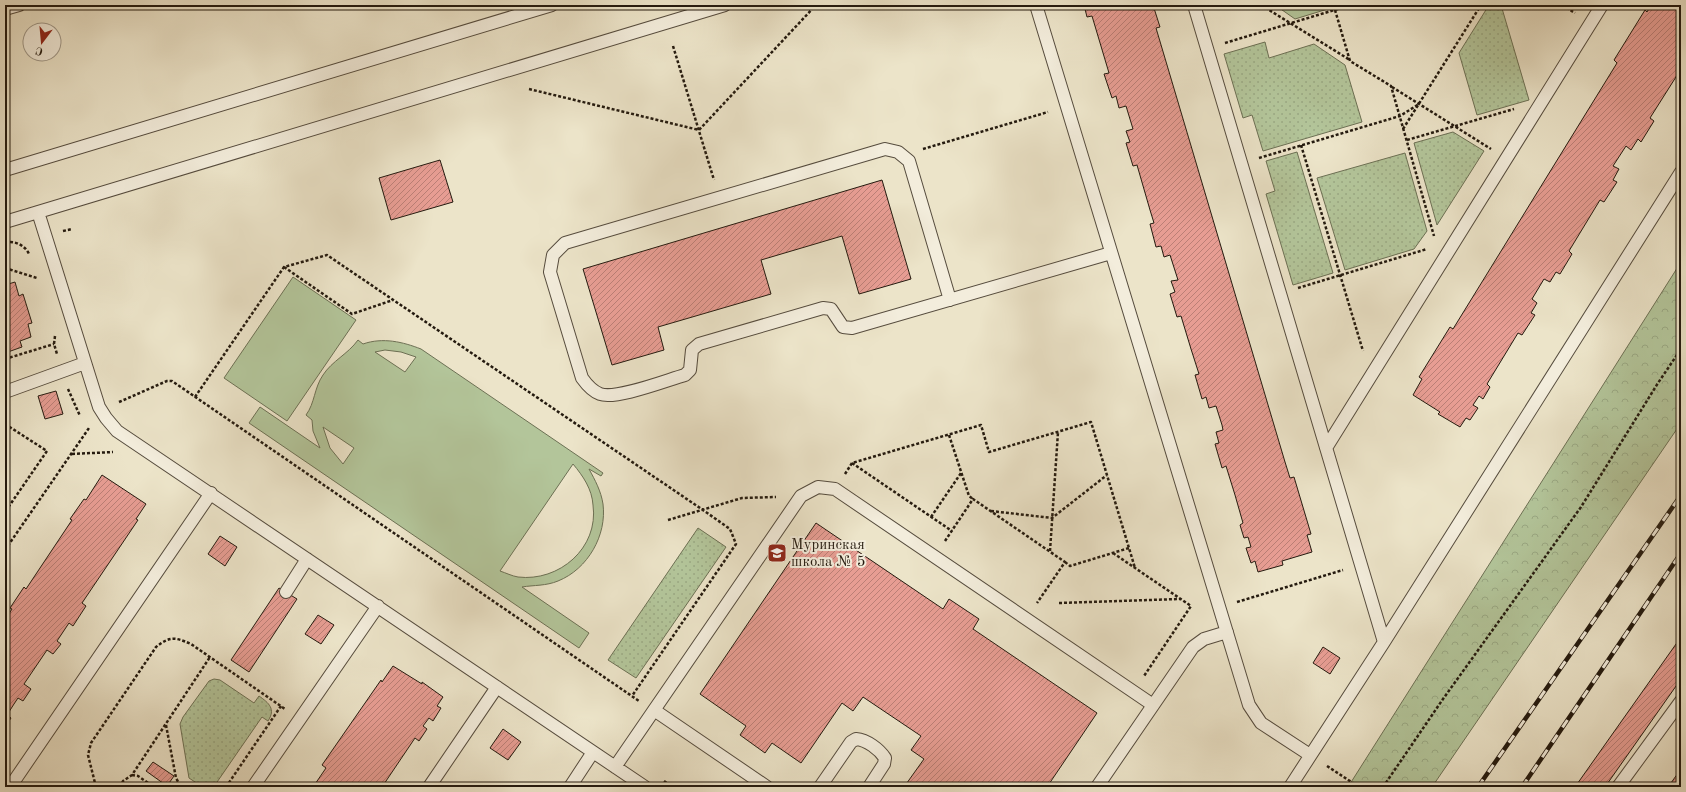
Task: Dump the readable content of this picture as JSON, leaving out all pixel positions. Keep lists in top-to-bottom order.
{
  "places": {
    "school or university": ["Муринская школа № 5"]
  },
  "north": "bottom"
}
